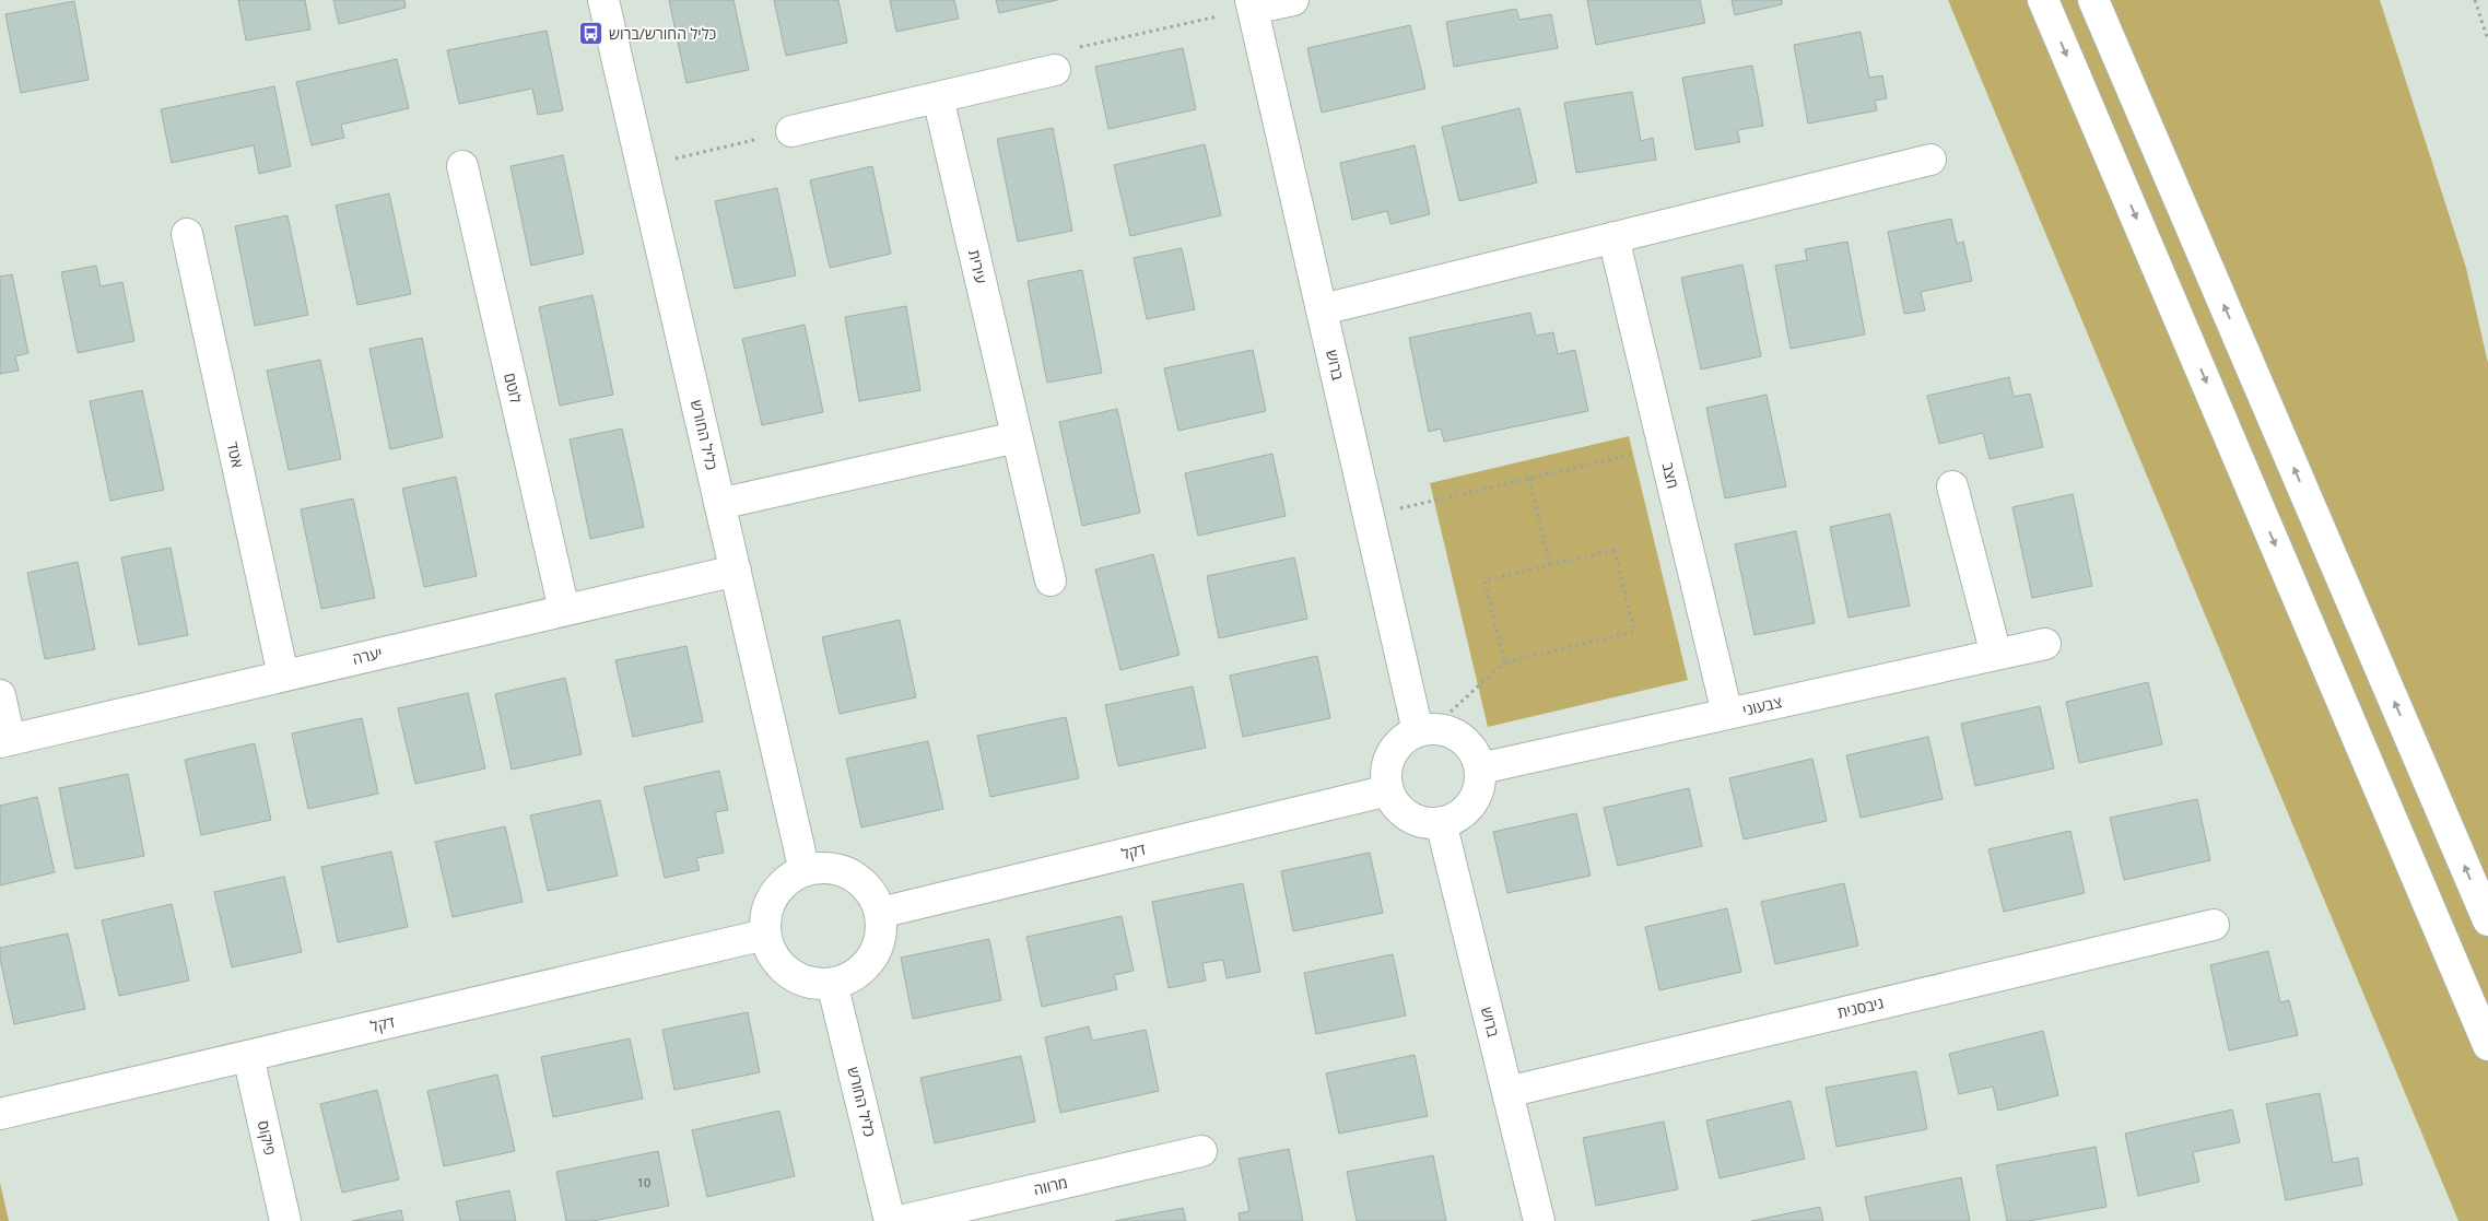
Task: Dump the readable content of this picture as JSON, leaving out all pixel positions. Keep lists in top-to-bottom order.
{
  "streets": {
    "street": [
      "עירית",
      "ברוש",
      "לוטם",
      "כליל החורש",
      "אטד",
      "חצב",
      "יערה",
      "צבעוני",
      "דקל",
      "גיבסנית",
      "פיקוס",
      "מרווה"
    ]
  },
  "crossings": [
    ["ברוש", "צבעוני"],
    ["ברוש", "דקל"],
    ["ברוש", "גיבסנית"],
    ["לוטם", "יערה"],
    ["כליל החורש", "יערה"],
    ["כליל החורש", "דקל"],
    ["אטד", "יערה"],
    ["חצב", "צבעוני"],
    ["צבעוני", "דקל"],
    ["דקל", "פיקוס"]
  ],
  "places": {
    "bus stop": ["כליל החורש/ברוש"]
  },
  "house_numbers": ["10"]
}
